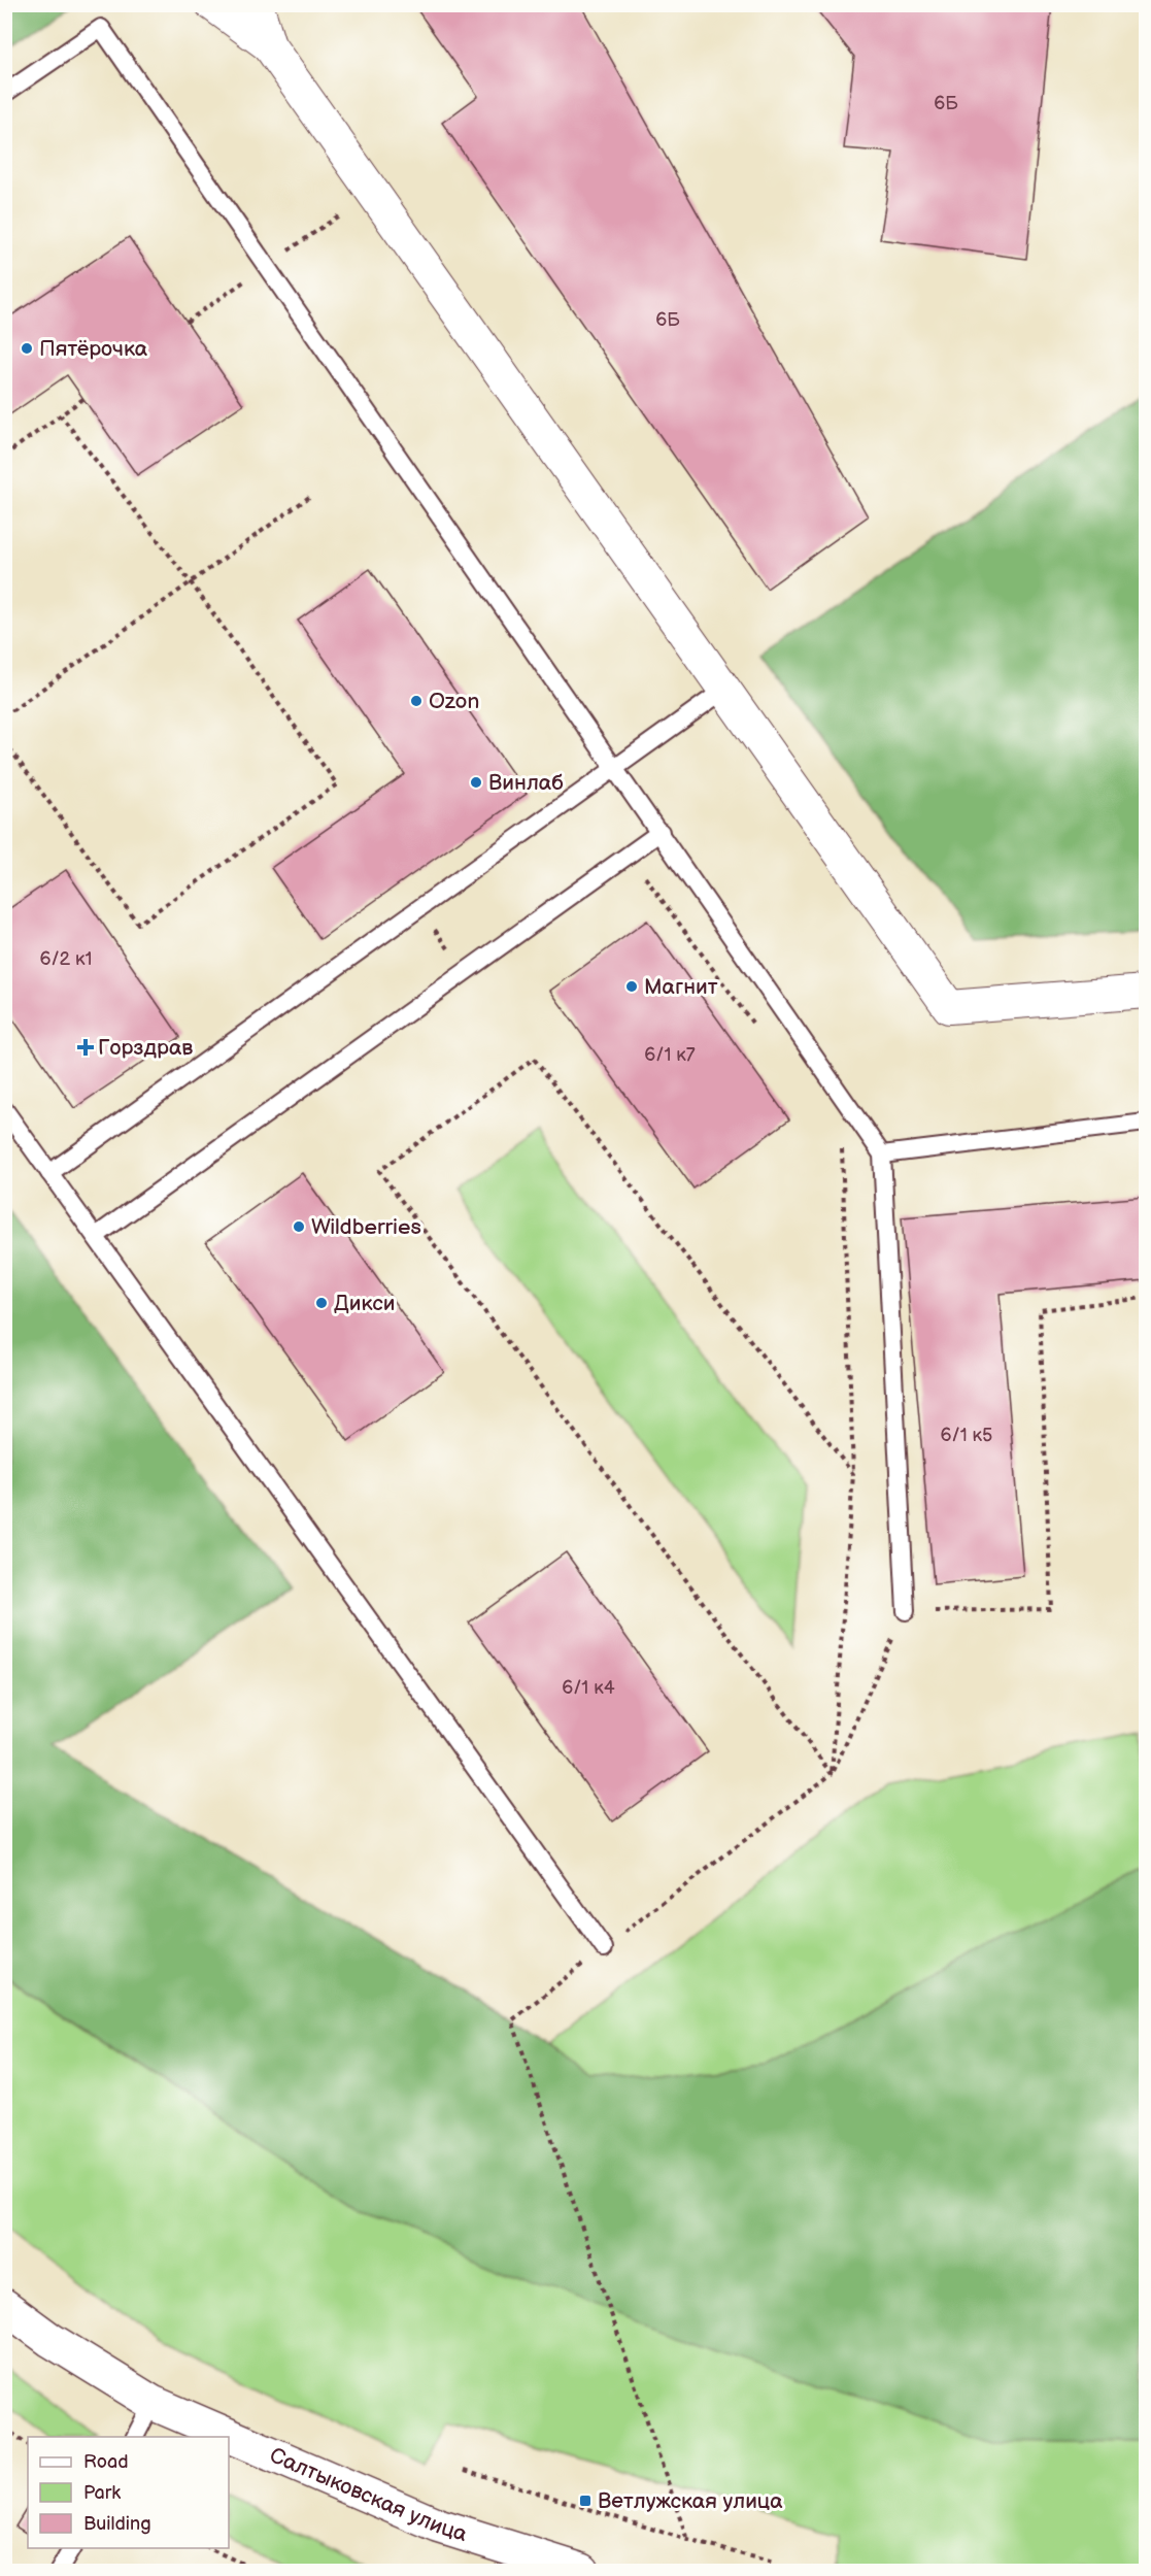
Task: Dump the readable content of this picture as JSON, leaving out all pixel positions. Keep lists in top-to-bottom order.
{
  "streets": {
    "main road": ["Салтыковская улица"]
  },
  "places": {
    "other": [
      "Пятёрочка",
      "Ozon",
      "Винлаб",
      "Магнит",
      "Wildberries",
      "Дикси"
    ],
    "health": ["Горздрав"],
    "transit": ["Ветлужская улица"]
  },
  "house_numbers": [
    "6Б",
    "6Б",
    "6/2 к1",
    "6/1 к7",
    "6/1 к5",
    "6/1 к4"
  ],
  "legend": ["Road", "Park", "Building"]
}
